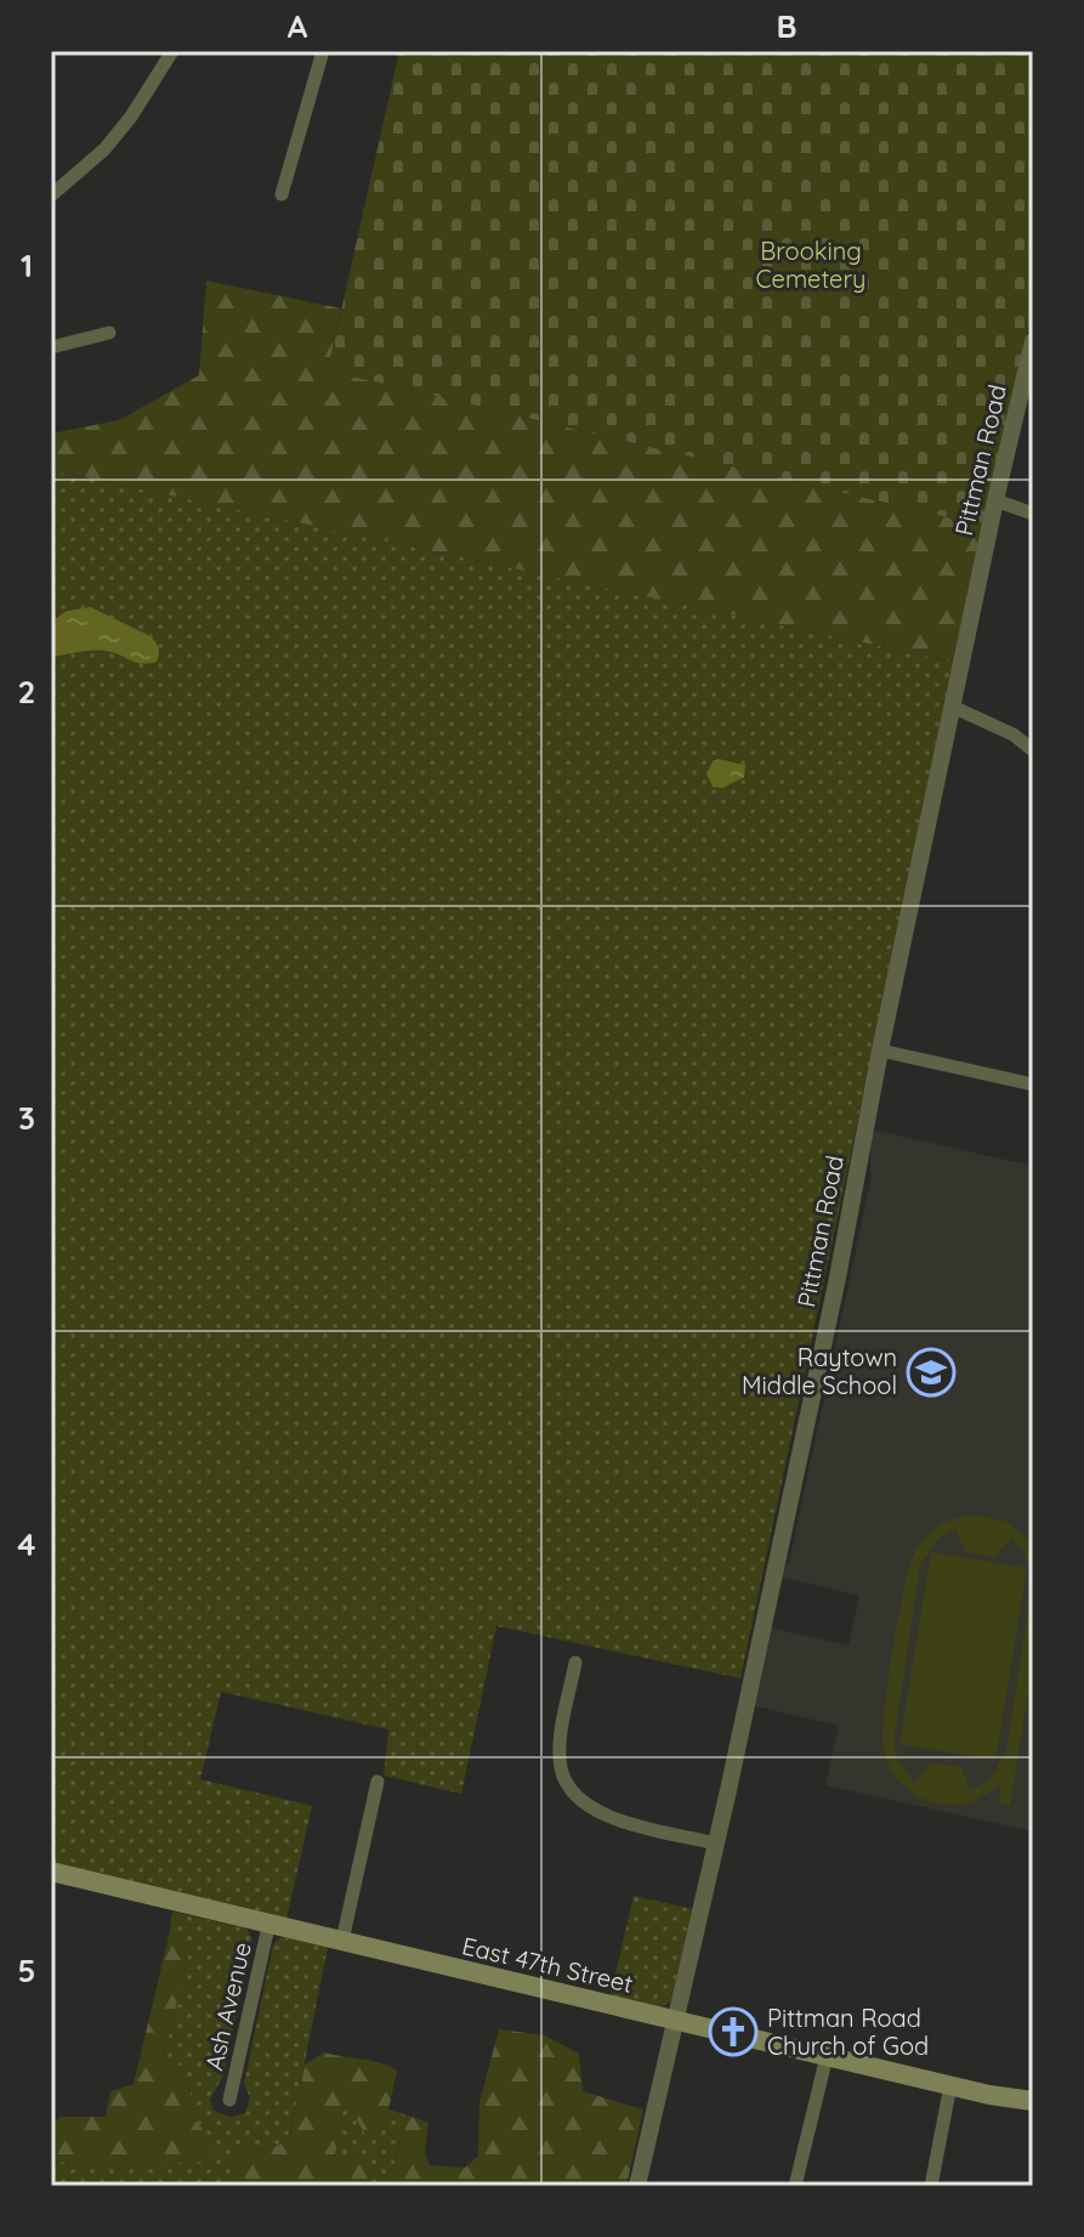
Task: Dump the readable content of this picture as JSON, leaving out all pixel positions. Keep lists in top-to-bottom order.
{
  "streets": {
    "main road": ["East 47th Street"],
    "street": ["Pittman Road", "Ash Avenue"]
  },
  "crossings": [
    ["Pittman Road", "East 47th Street"],
    ["East 47th Street", "Ash Avenue"]
  ],
  "parks": ["Brooking Cemetery"],
  "places": {
    "school or university": ["Raytown Middle School"],
    "church": ["Pittman Road Church of God"]
  },
  "grid": {
    "columns": ["A", "B"],
    "rows": [
      "1",
      "2",
      "3",
      "4",
      "5"
    ]
  }
}
